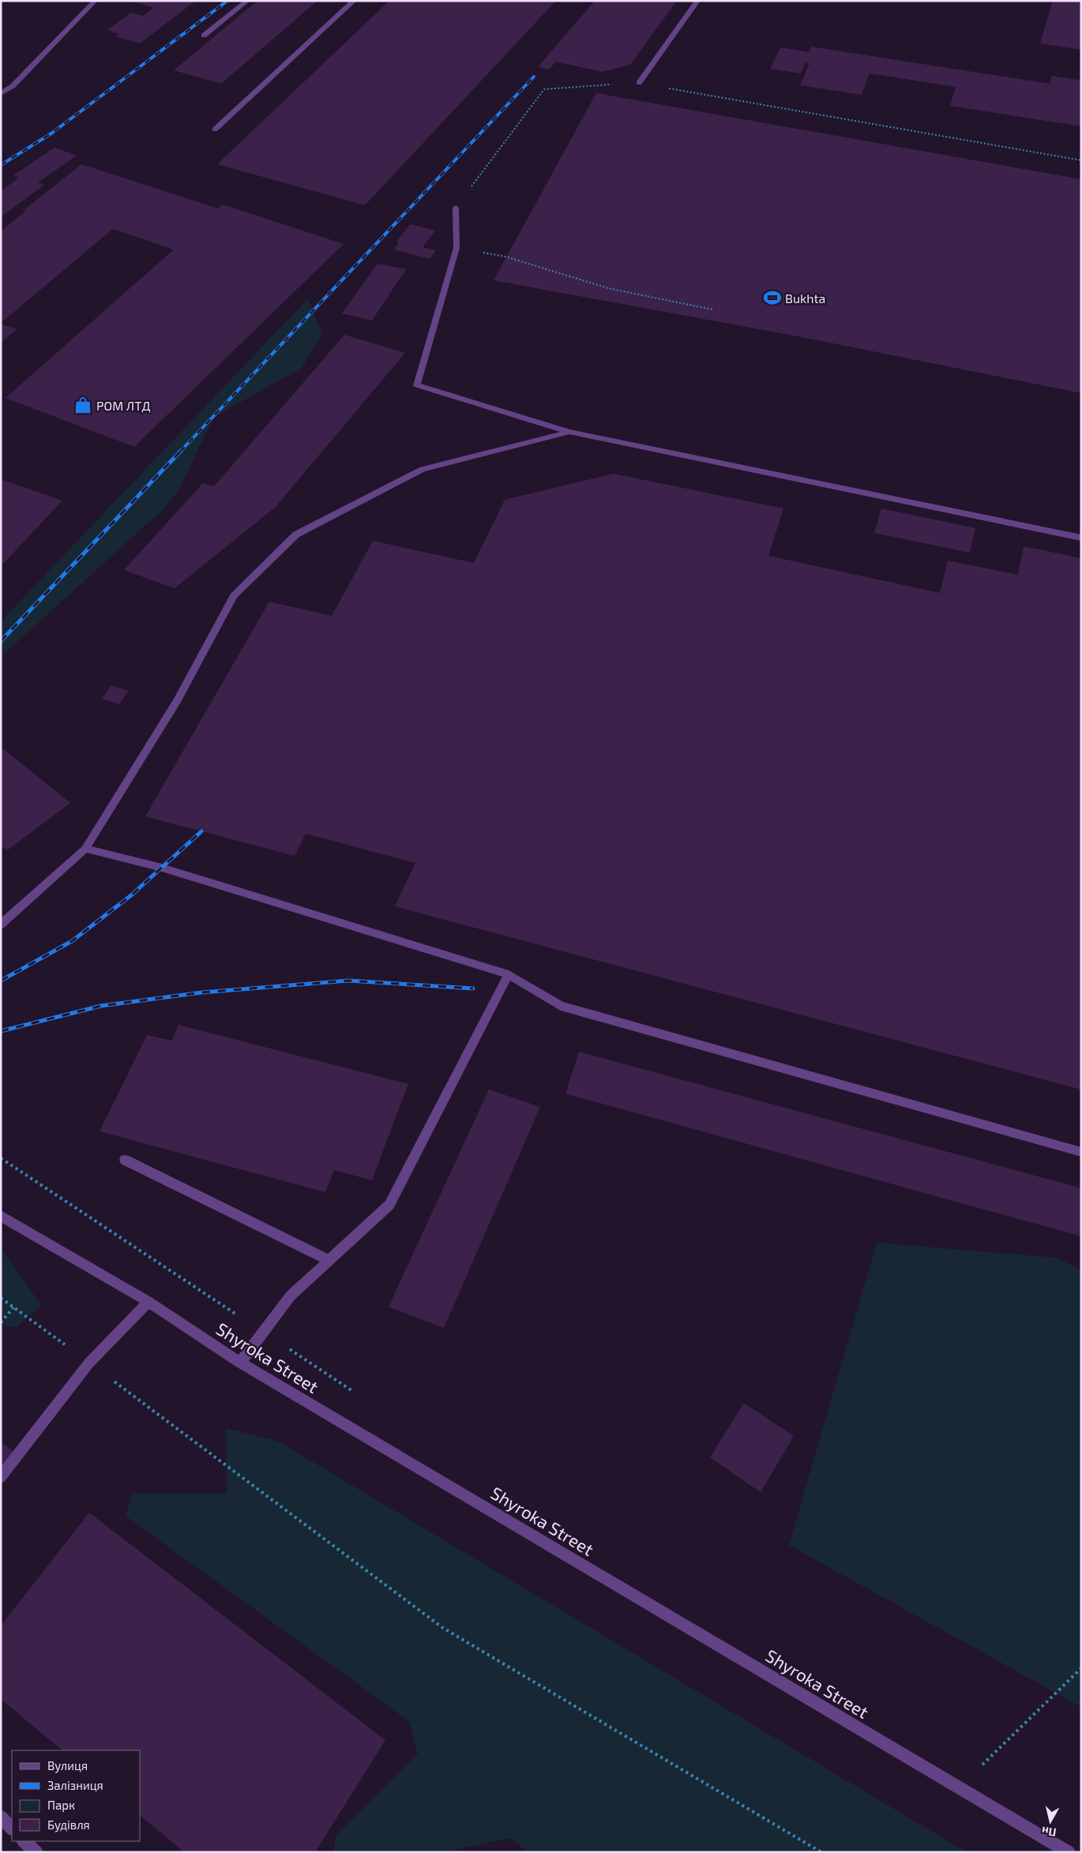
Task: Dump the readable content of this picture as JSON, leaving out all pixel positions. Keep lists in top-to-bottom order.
{
  "streets": {
    "street": ["Shyroka Street"]
  },
  "places": {
    "sports": ["Bukhta"],
    "shop": ["РОМ ЛТД"]
  },
  "legend": [
    "Вулиця",
    "Залізниця",
    "Парк",
    "Будівля"
  ],
  "north": "bottom"
}
